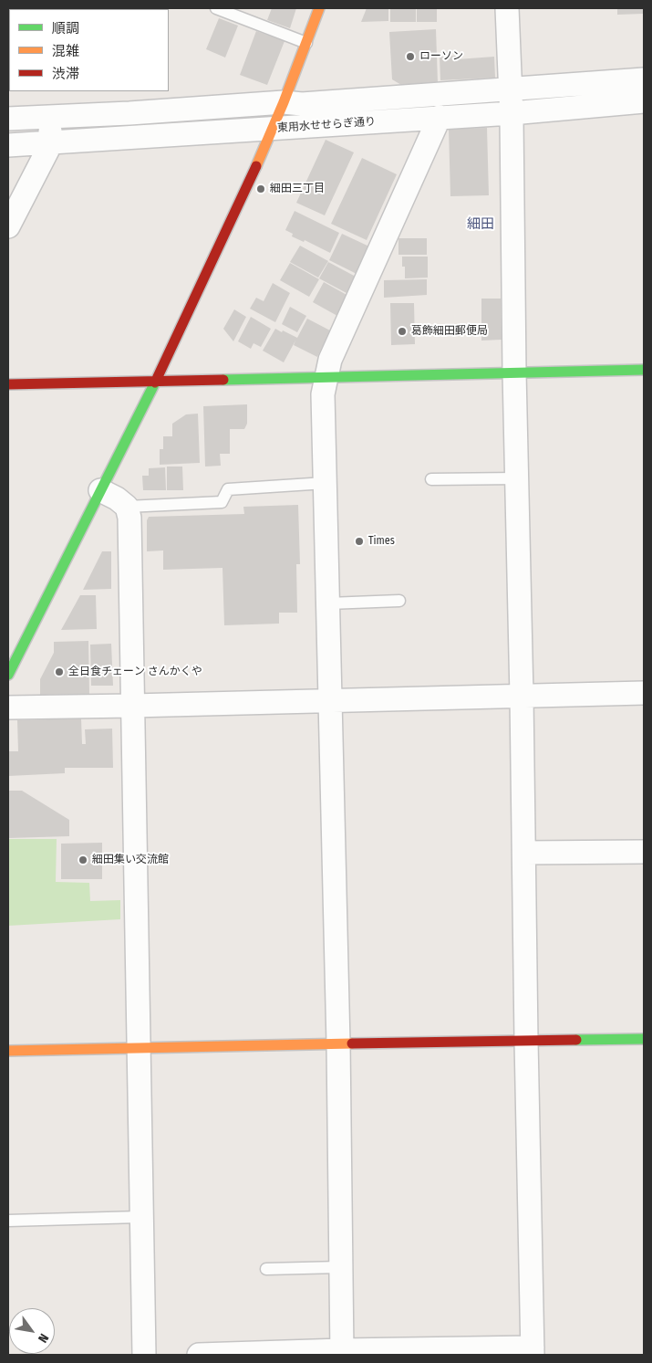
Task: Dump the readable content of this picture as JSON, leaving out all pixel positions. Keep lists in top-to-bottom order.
{
  "streets": {
    "street": ["東用水せせらぎ通り"]
  },
  "districts": ["細田"],
  "places": [
    "ローソン",
    "細田三丁目",
    "葛飾細田郵便局",
    "Times",
    "全日食チェーン さんかくや",
    "細田集い交流館"
  ],
  "legend": ["順調", "混雑", "渋滞"],
  "north": "bottom right"
}
